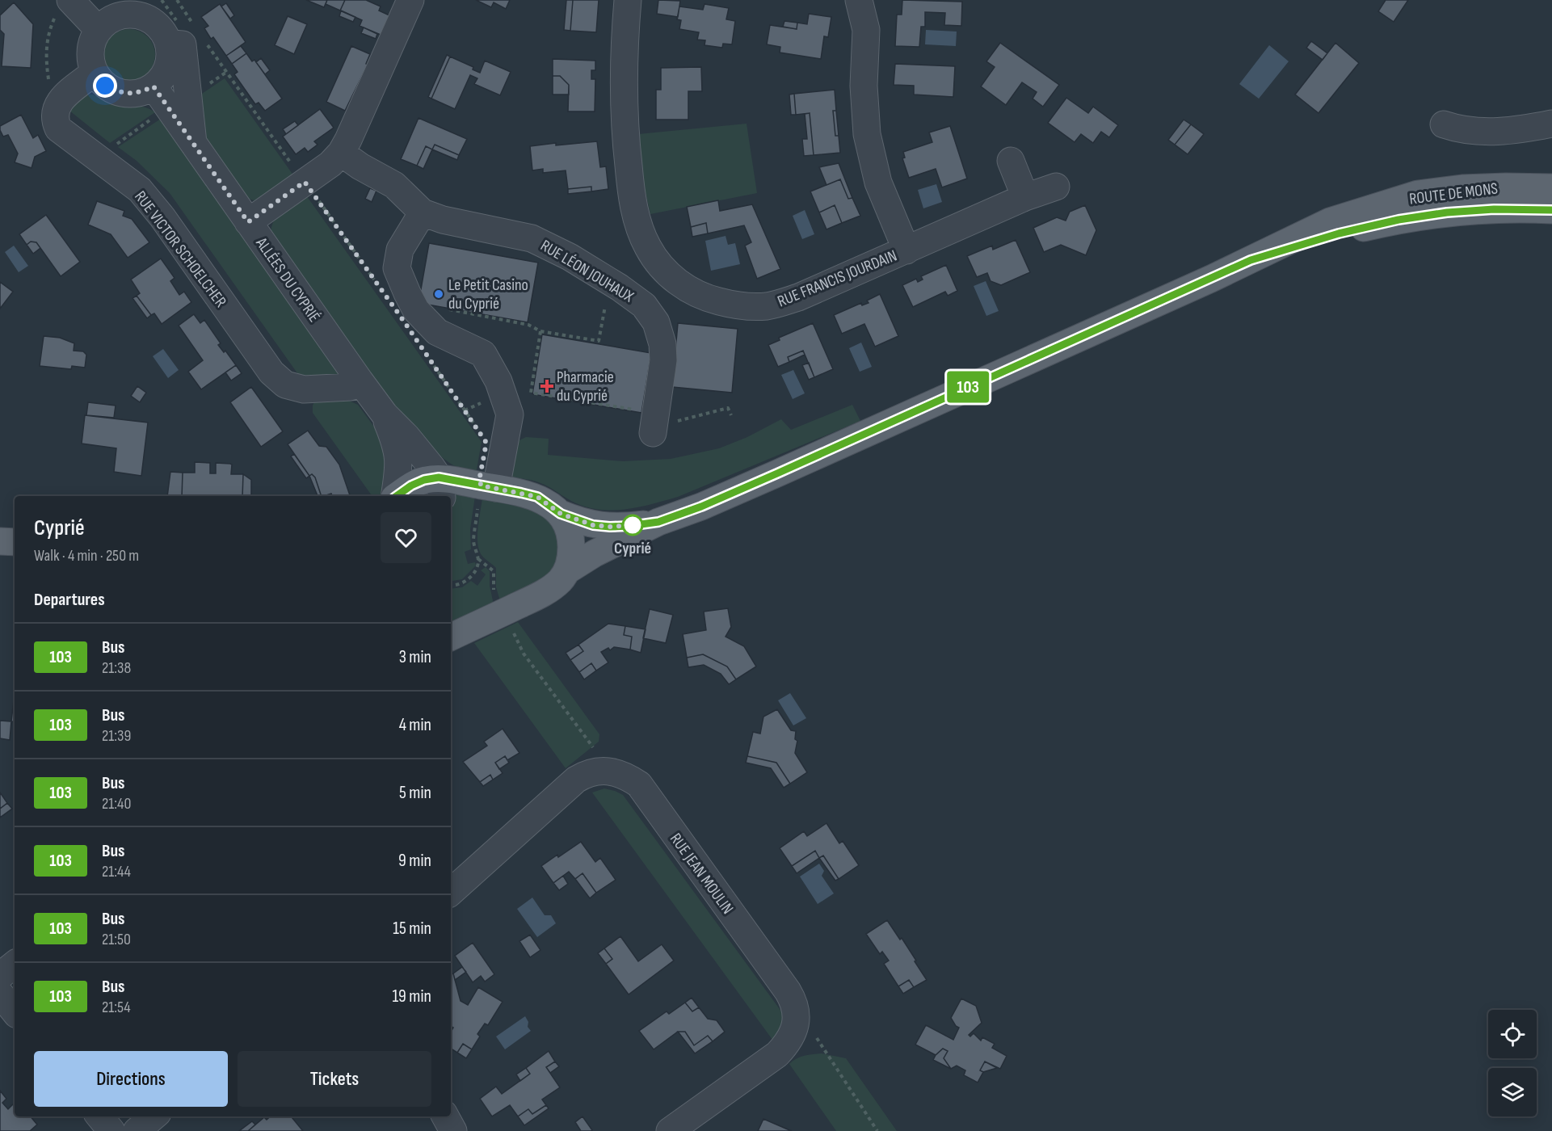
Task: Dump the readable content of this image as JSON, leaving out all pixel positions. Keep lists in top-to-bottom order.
{
  "streets": {
    "main road": ["ROUTE DE MONS"],
    "street": [
      "RUE VICTOR SCHOELCHER",
      "RUE LÉON JOUHAUX",
      "RUE FRANCIS JOURDAIN",
      "ALLÉES DU CYPRIÉ",
      "RUE JEAN MOULIN"
    ]
  },
  "crossings": [
    ["ROUTE DE MONS", "ALLÉES DU CYPRIÉ"],
    ["RUE VICTOR SCHOELCHER", "ALLÉES DU CYPRIÉ"]
  ],
  "places": {
    "other": ["Le Petit Casino du Cyprié", "Cyprié"],
    "health": ["Pharmacie du Cyprié"]
  },
  "lines": ["bus line 103"],
  "page": {
    "on_map": "103",
    "heading": [
      ["Cyprié", "Walk · 4 min · 250 m"],
      "Departures"
    ],
    "list": [
      {
        "mark": "103",
        "name": "Bus",
        "note": "21:38",
        "value": "3 min"
      },
      {
        "mark": "103",
        "name": "Bus",
        "note": "21:39",
        "value": "4 min"
      },
      {
        "mark": "103",
        "name": "Bus",
        "note": "21:40",
        "value": "5 min"
      },
      {
        "mark": "103",
        "name": "Bus",
        "note": "21:44",
        "value": "9 min"
      },
      {
        "mark": "103",
        "name": "Bus",
        "note": "21:50",
        "value": "15 min"
      },
      {
        "mark": "103",
        "name": "Bus",
        "note": "21:54",
        "value": "19 min"
      }
    ],
    "buttons": ["Directions", "Tickets"]
  }
}
